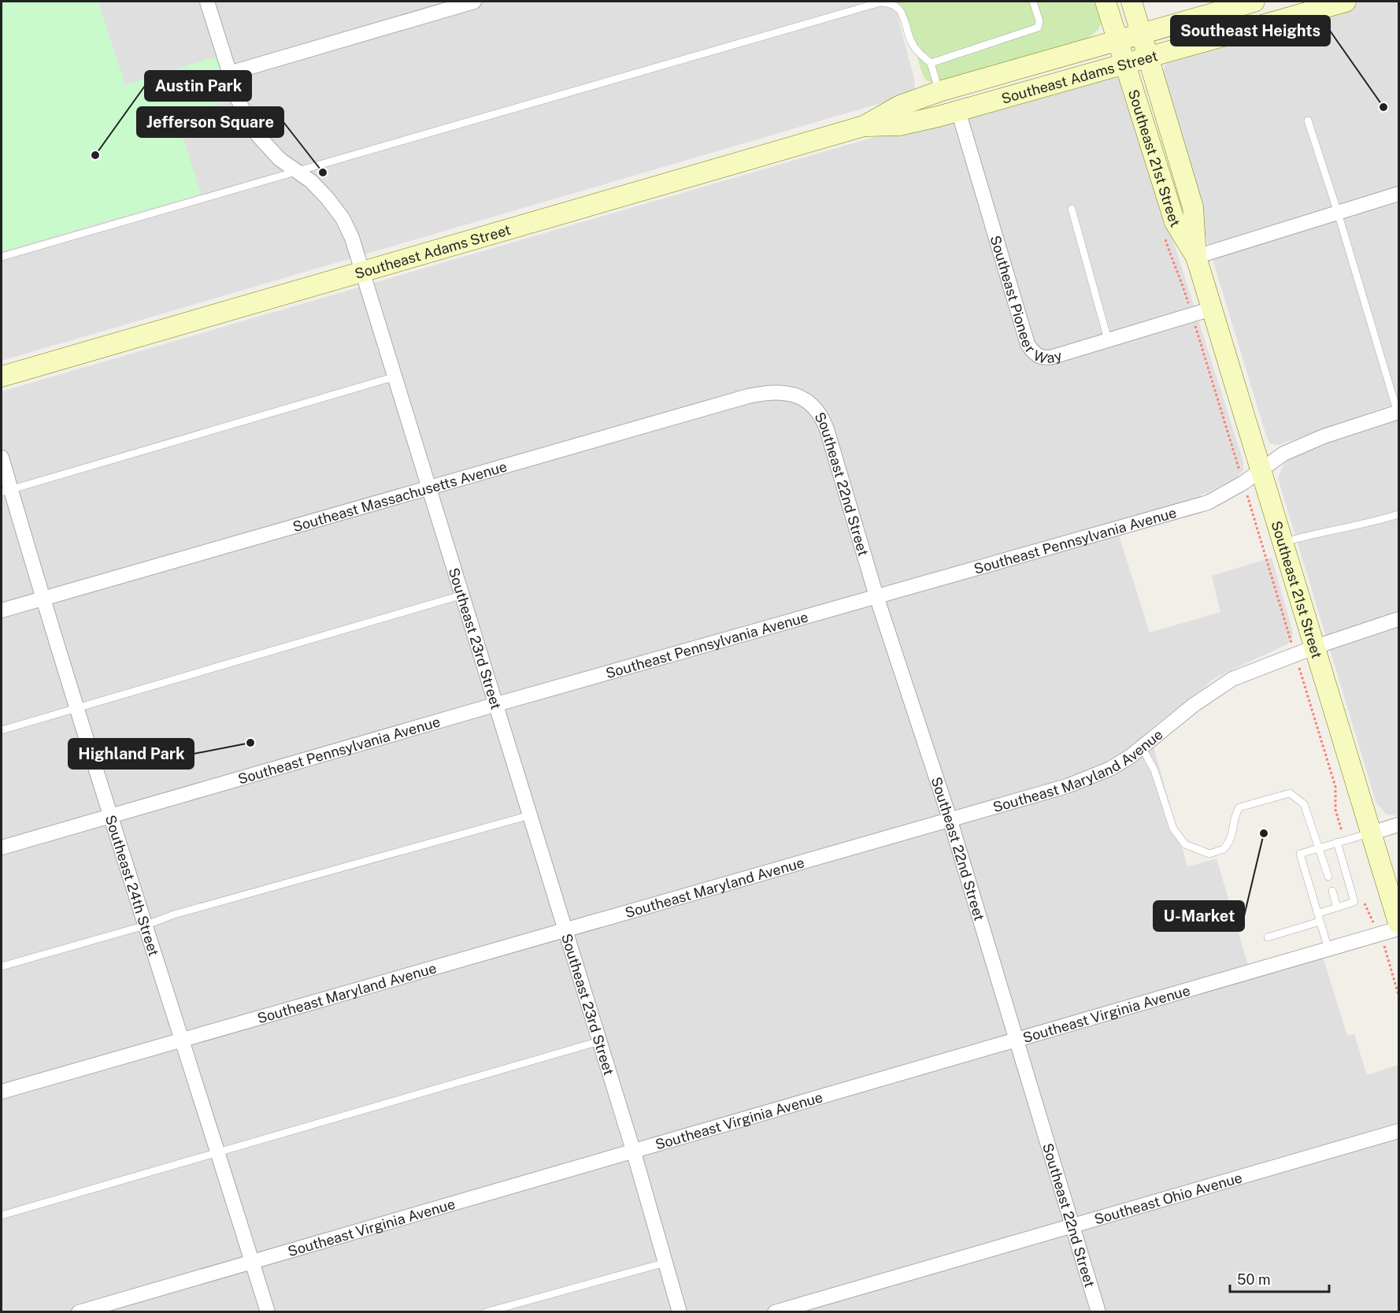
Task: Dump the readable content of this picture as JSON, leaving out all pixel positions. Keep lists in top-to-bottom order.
{
  "streets": {
    "main road": ["Southeast Adams Street", "Southeast 21st Street"],
    "street": [
      "Southeast Pioneer Way",
      "Southeast 22nd Street",
      "Southeast Massachusetts Avenue",
      "Southeast Pennsylvania Avenue",
      "Southeast 23rd Street",
      "Southeast Maryland Avenue",
      "Southeast 24th Street",
      "Southeast Virginia Avenue",
      "Southeast Ohio Avenue"
    ]
  },
  "crossings": [
    ["Southeast Adams Street", "Southeast 21st Street"],
    ["Southeast Adams Street", "Southeast Pioneer Way"],
    ["Southeast Adams Street", "Southeast 23rd Street"],
    ["Southeast 21st Street", "Southeast Pioneer Way"],
    ["Southeast 21st Street", "Southeast Pennsylvania Avenue"],
    ["Southeast 21st Street", "Southeast Maryland Avenue"],
    ["Southeast 22nd Street", "Southeast Massachusetts Avenue"],
    ["Southeast 22nd Street", "Southeast Pennsylvania Avenue"],
    ["Southeast 22nd Street", "Southeast Maryland Avenue"],
    ["Southeast 22nd Street", "Southeast Virginia Avenue"],
    ["Southeast 22nd Street", "Southeast Ohio Avenue"],
    ["Southeast Massachusetts Avenue", "Southeast 23rd Street"],
    ["Southeast Massachusetts Avenue", "Southeast 24th Street"],
    ["Southeast Pennsylvania Avenue", "Southeast 23rd Street"],
    ["Southeast Pennsylvania Avenue", "Southeast 24th Street"],
    ["Southeast 23rd Street", "Southeast Maryland Avenue"],
    ["Southeast 23rd Street", "Southeast Virginia Avenue"],
    ["Southeast Maryland Avenue", "Southeast 24th Street"],
    ["Southeast 24th Street", "Southeast Virginia Avenue"]
  ],
  "places": [
    "Southeast Heights",
    "Austin Park",
    "Jefferson Square",
    "Highland Park",
    "U-Market"
  ],
  "scale_bar": "50 m"
}
